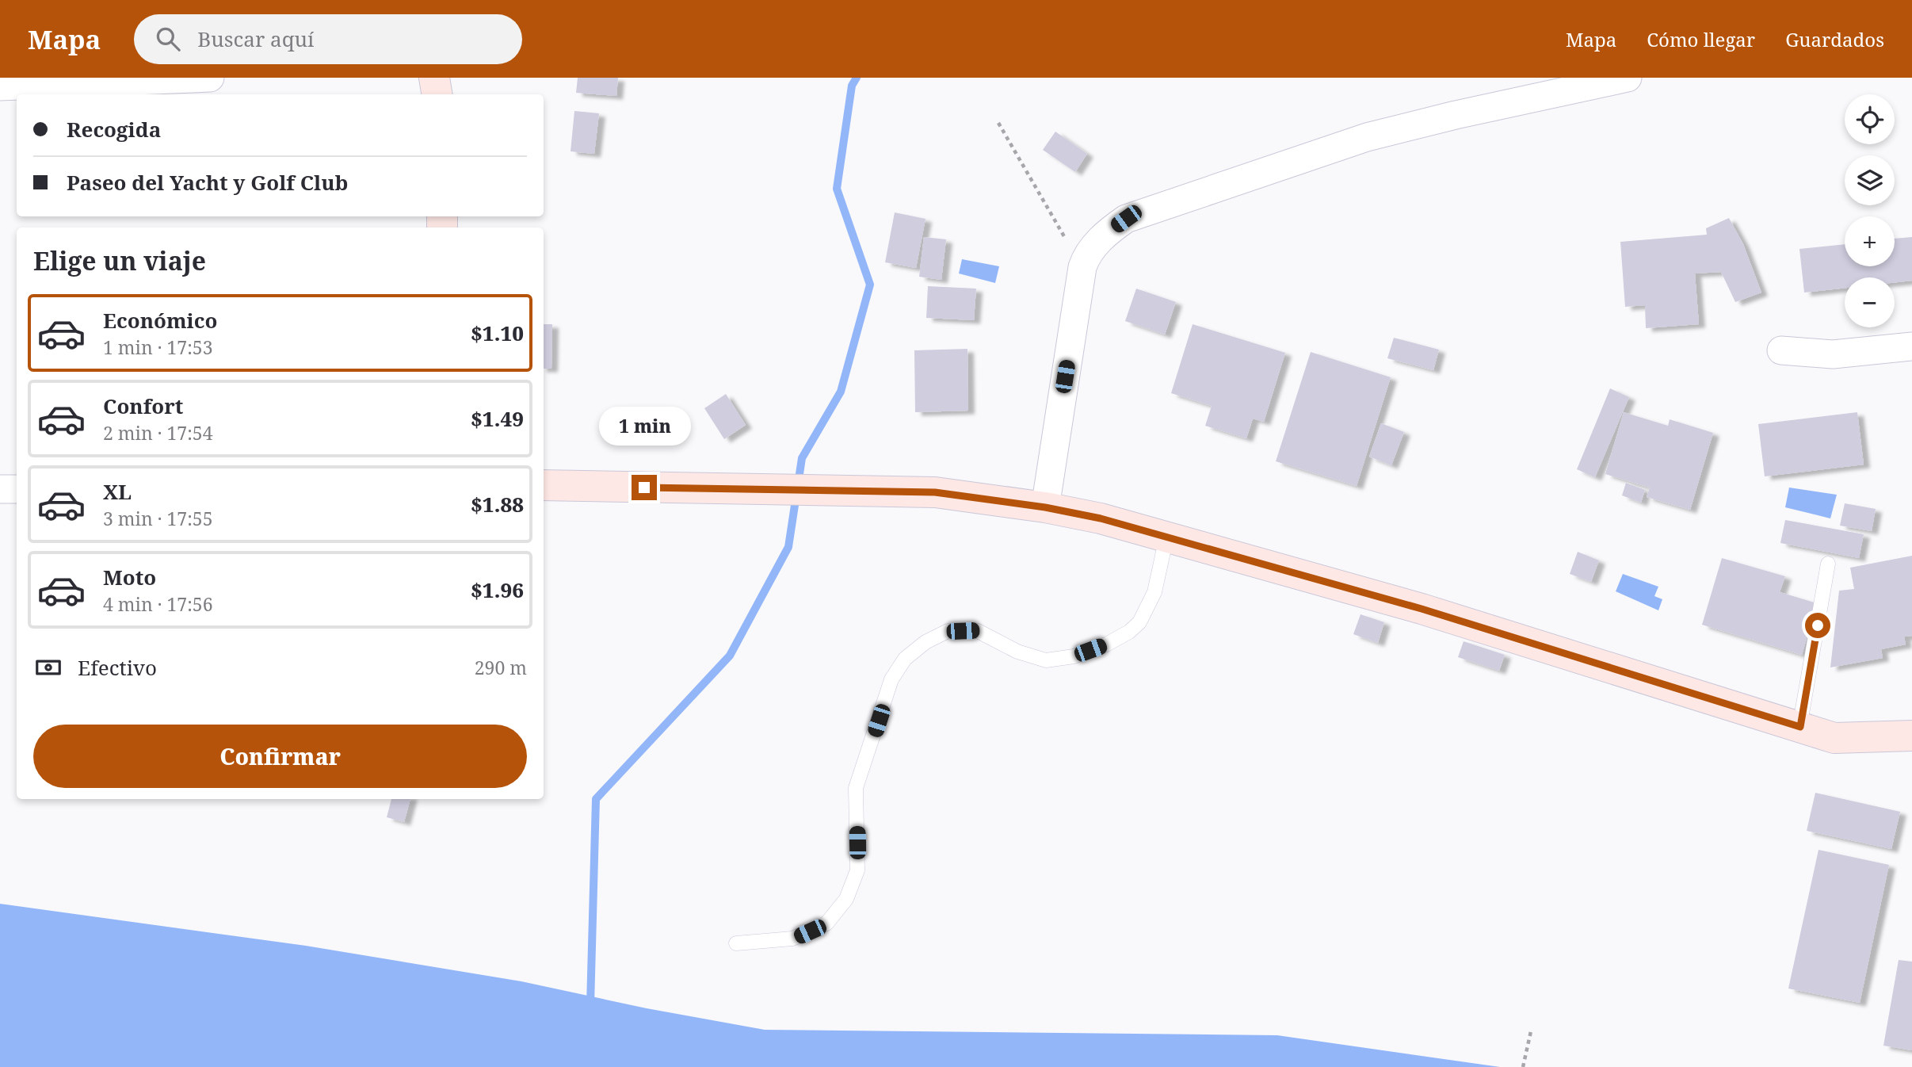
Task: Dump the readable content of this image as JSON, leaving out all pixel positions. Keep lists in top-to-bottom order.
{
  "page": {
    "header": "Mapa",
    "search": "Buscar aquí",
    "nav": ["Mapa", "Cómo llegar", "Guardados"],
    "map_buttons": ["+", "−"],
    "banner": ["Recogida", "Paseo del Yacht y Golf Club"],
    "heading": "Elige un viaje",
    "list": [
      {
        "name": "Económico",
        "note": "1 min · 17:53",
        "value": "$1.10"
      },
      {
        "name": "Confort",
        "note": "2 min · 17:54",
        "value": "$1.49"
      },
      {
        "name": "XL",
        "note": "3 min · 17:55",
        "value": "$1.88"
      },
      {
        "name": "Moto",
        "note": "4 min · 17:56",
        "value": "$1.96"
      }
    ],
    "bubble": "1 min",
    "pay": ["Efectivo", "290 m"],
    "buttons": "Confirmar"
  }
}
